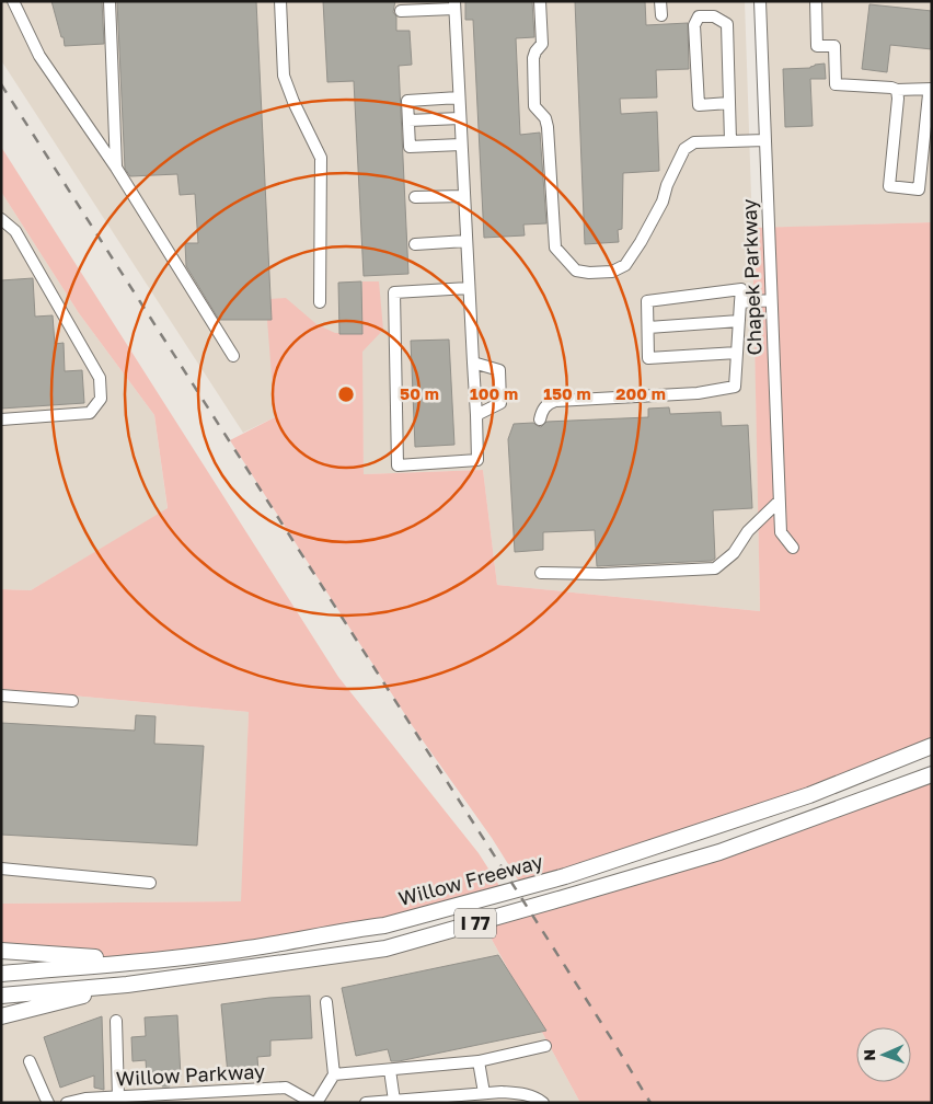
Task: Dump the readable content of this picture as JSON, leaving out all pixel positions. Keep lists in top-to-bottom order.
{
  "streets": {
    "highway": ["Willow Freeway", "I 77"],
    "street": ["Chapek Parkway", "Willow Parkway"]
  },
  "north": "left",
  "rings": [
    "50 m",
    "100 m",
    "150 m",
    "200 m"
  ]
}
